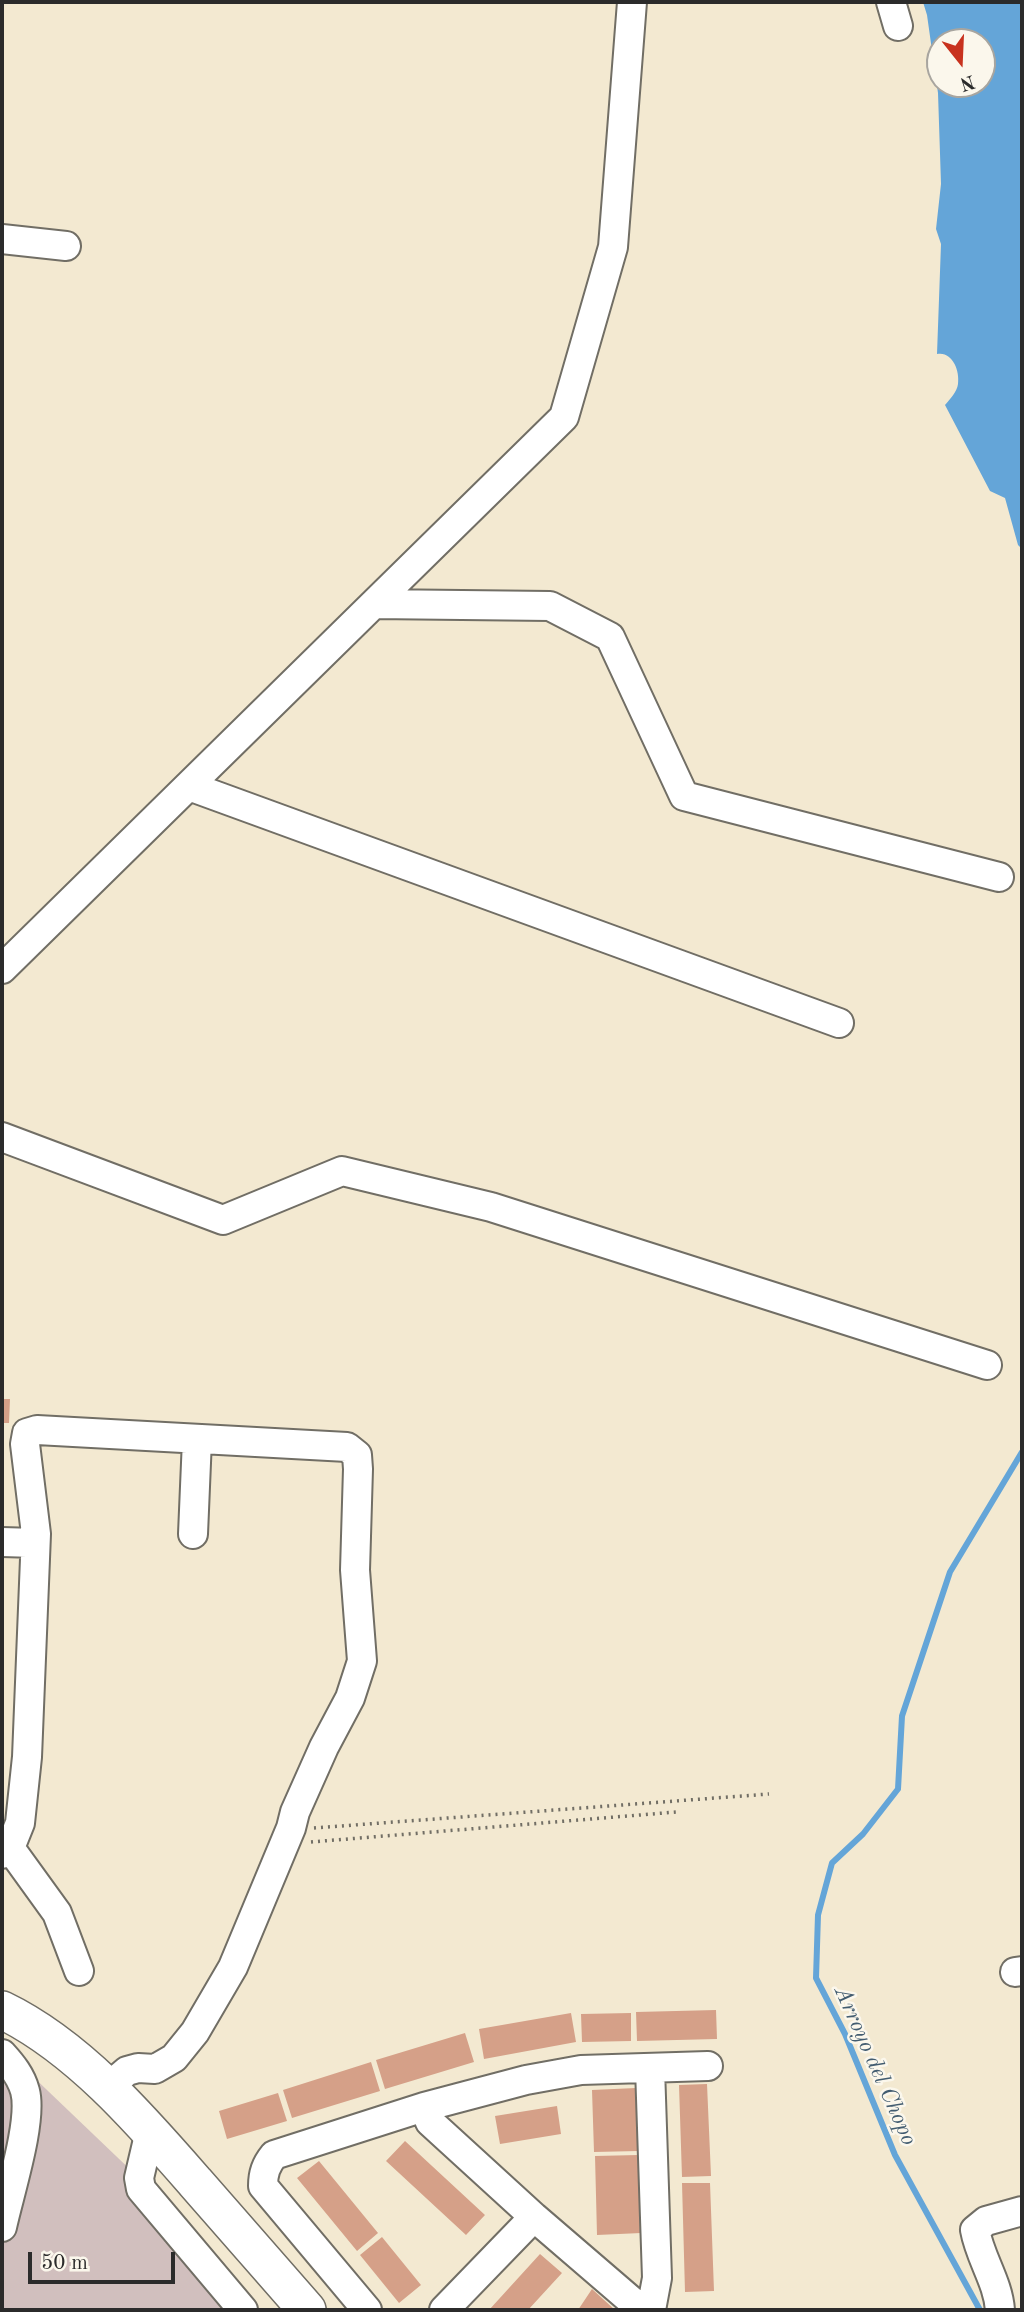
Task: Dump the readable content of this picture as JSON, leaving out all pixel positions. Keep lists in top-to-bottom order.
{
  "water": ["Arroyo del Chopo"],
  "scale_bar": "50 m",
  "north": "bottom"
}
